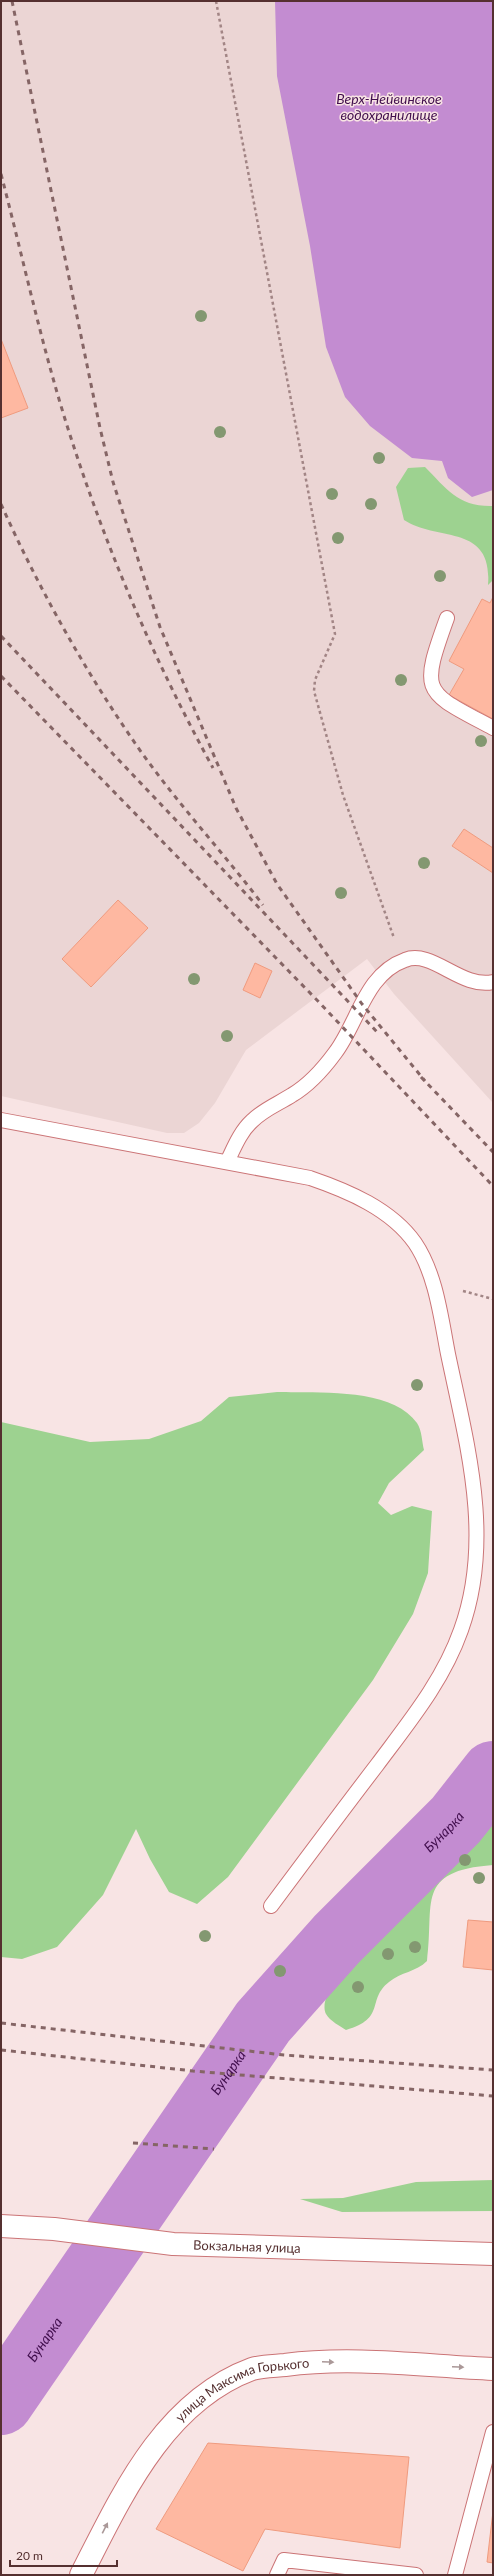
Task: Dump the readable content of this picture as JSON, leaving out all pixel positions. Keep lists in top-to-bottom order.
{
  "streets": {
    "street": ["Вокзальная улица", "улица Максима Горького"]
  },
  "one_way": ["улица Максима Горького"],
  "water": ["Верх-Нейвинское водохранилище", "Бунарка"],
  "scale_bar": "20 m"
}
